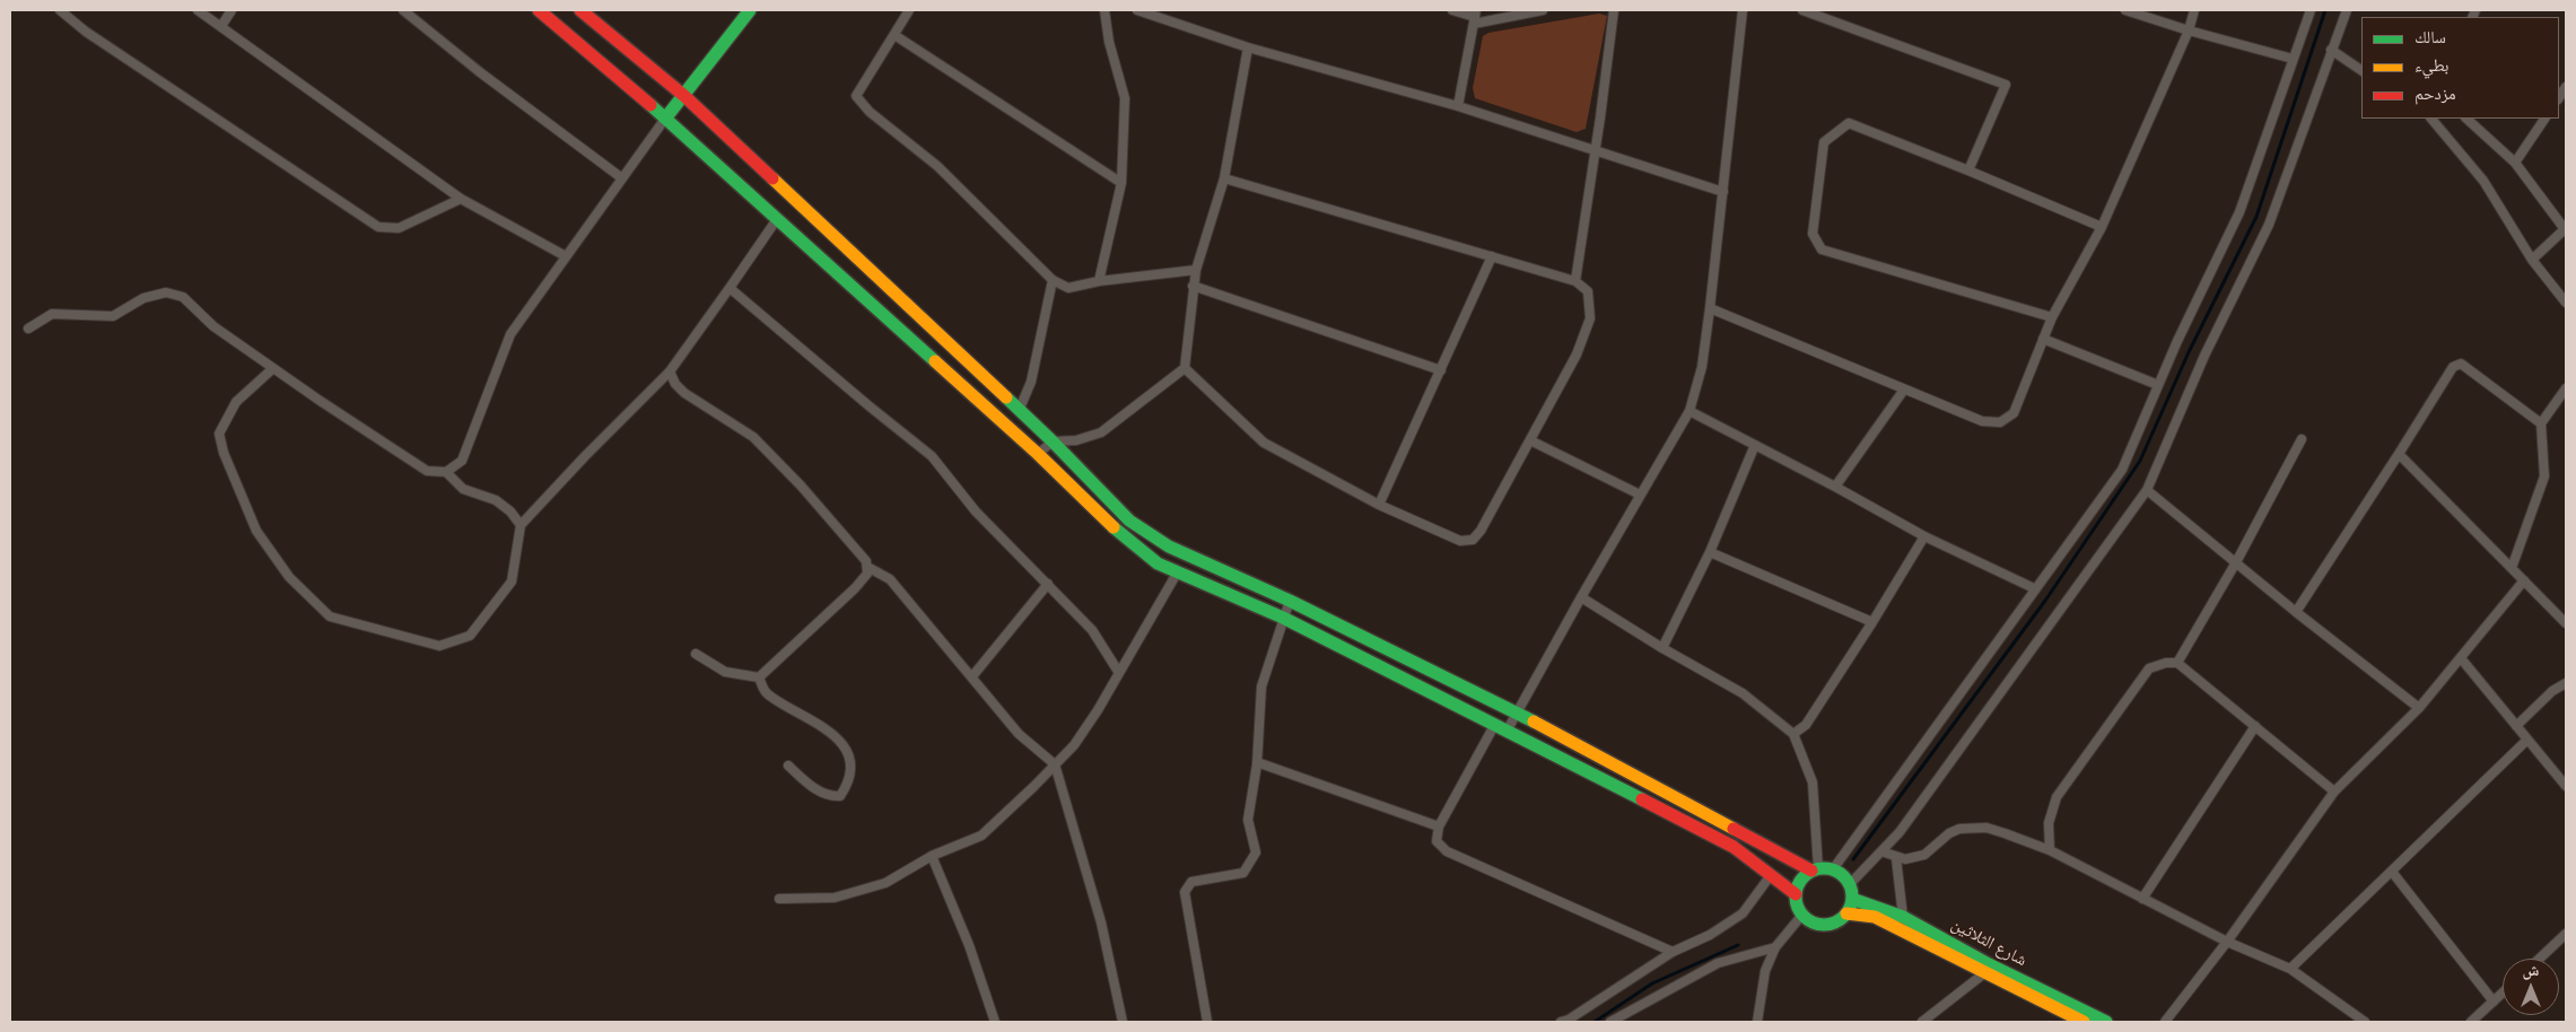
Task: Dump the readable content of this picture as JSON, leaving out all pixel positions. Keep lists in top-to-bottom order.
{
  "streets": {
    "main road": ["شارع الثلاثين"]
  },
  "legend": ["سالك", "بطيء", "مزدحم"],
  "north": "top"
}
